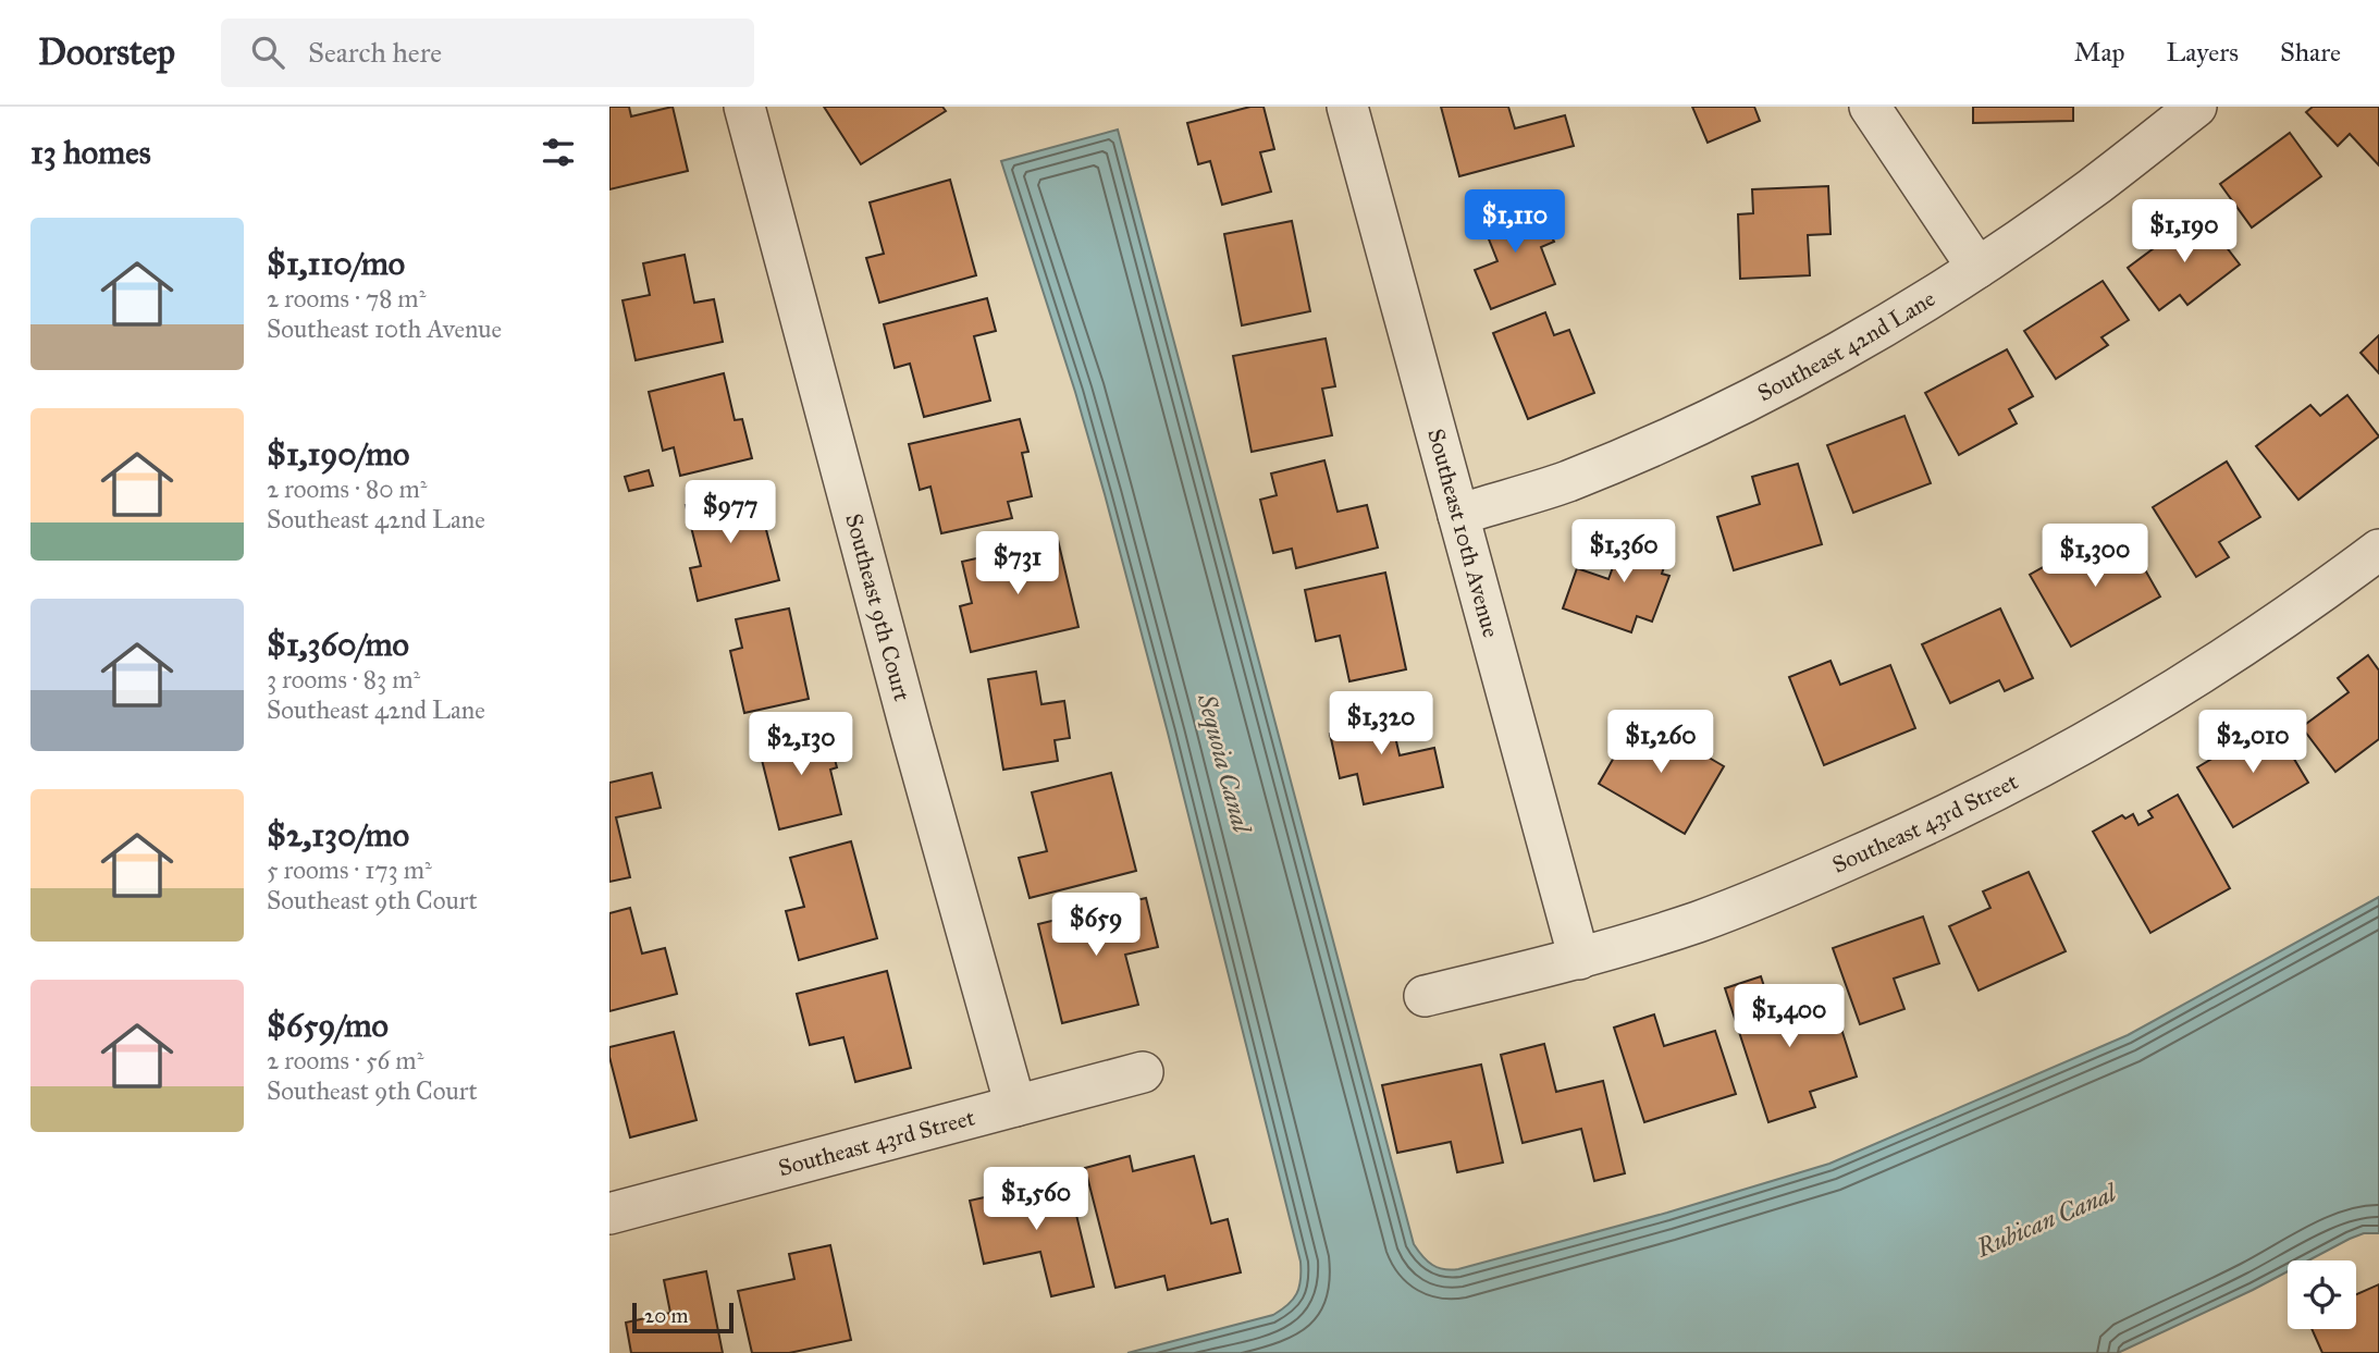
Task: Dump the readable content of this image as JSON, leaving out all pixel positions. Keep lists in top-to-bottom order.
{
  "streets": {
    "street": [
      "Southeast 42nd Lane",
      "Southeast 10th Avenue",
      "Southeast 9th Court",
      "Southeast 43rd Street"
    ]
  },
  "crossings": [
    ["Southeast 42nd Lane", "Southeast 10th Avenue"],
    ["Southeast 10th Avenue", "Southeast 43rd Street"],
    ["Southeast 9th Court", "Southeast 43rd Street"]
  ],
  "water": ["Sequoia Canal", "Rubican Canal"],
  "scale_bar": "20 m",
  "page": {
    "header": "Doorstep",
    "search": "Search here",
    "nav": ["Map", "Layers", "Share"],
    "heading": "13 homes",
    "price": [
      "$1,110",
      "$1,190",
      "$977",
      "$1,360",
      "$1,300",
      "$731",
      "$1,320",
      "$1,260",
      "$2,010",
      "$2,130",
      "$659",
      "$1,400",
      "$1,560"
    ],
    "list": [
      {
        "name": "$1,110/mo",
        "note": "2 rooms · 78 m² · Southeast 10th Avenue"
      },
      {
        "name": "$1,190/mo",
        "note": "2 rooms · 80 m² · Southeast 42nd Lane"
      },
      {
        "name": "$1,360/mo",
        "note": "3 rooms · 83 m² · Southeast 42nd Lane"
      },
      {
        "name": "$2,130/mo",
        "note": "5 rooms · 173 m² · Southeast 9th Court"
      },
      {
        "name": "$659/mo",
        "note": "2 rooms · 56 m² · Southeast 9th Court"
      }
    ],
    "scale": "20 m"
  }
}
